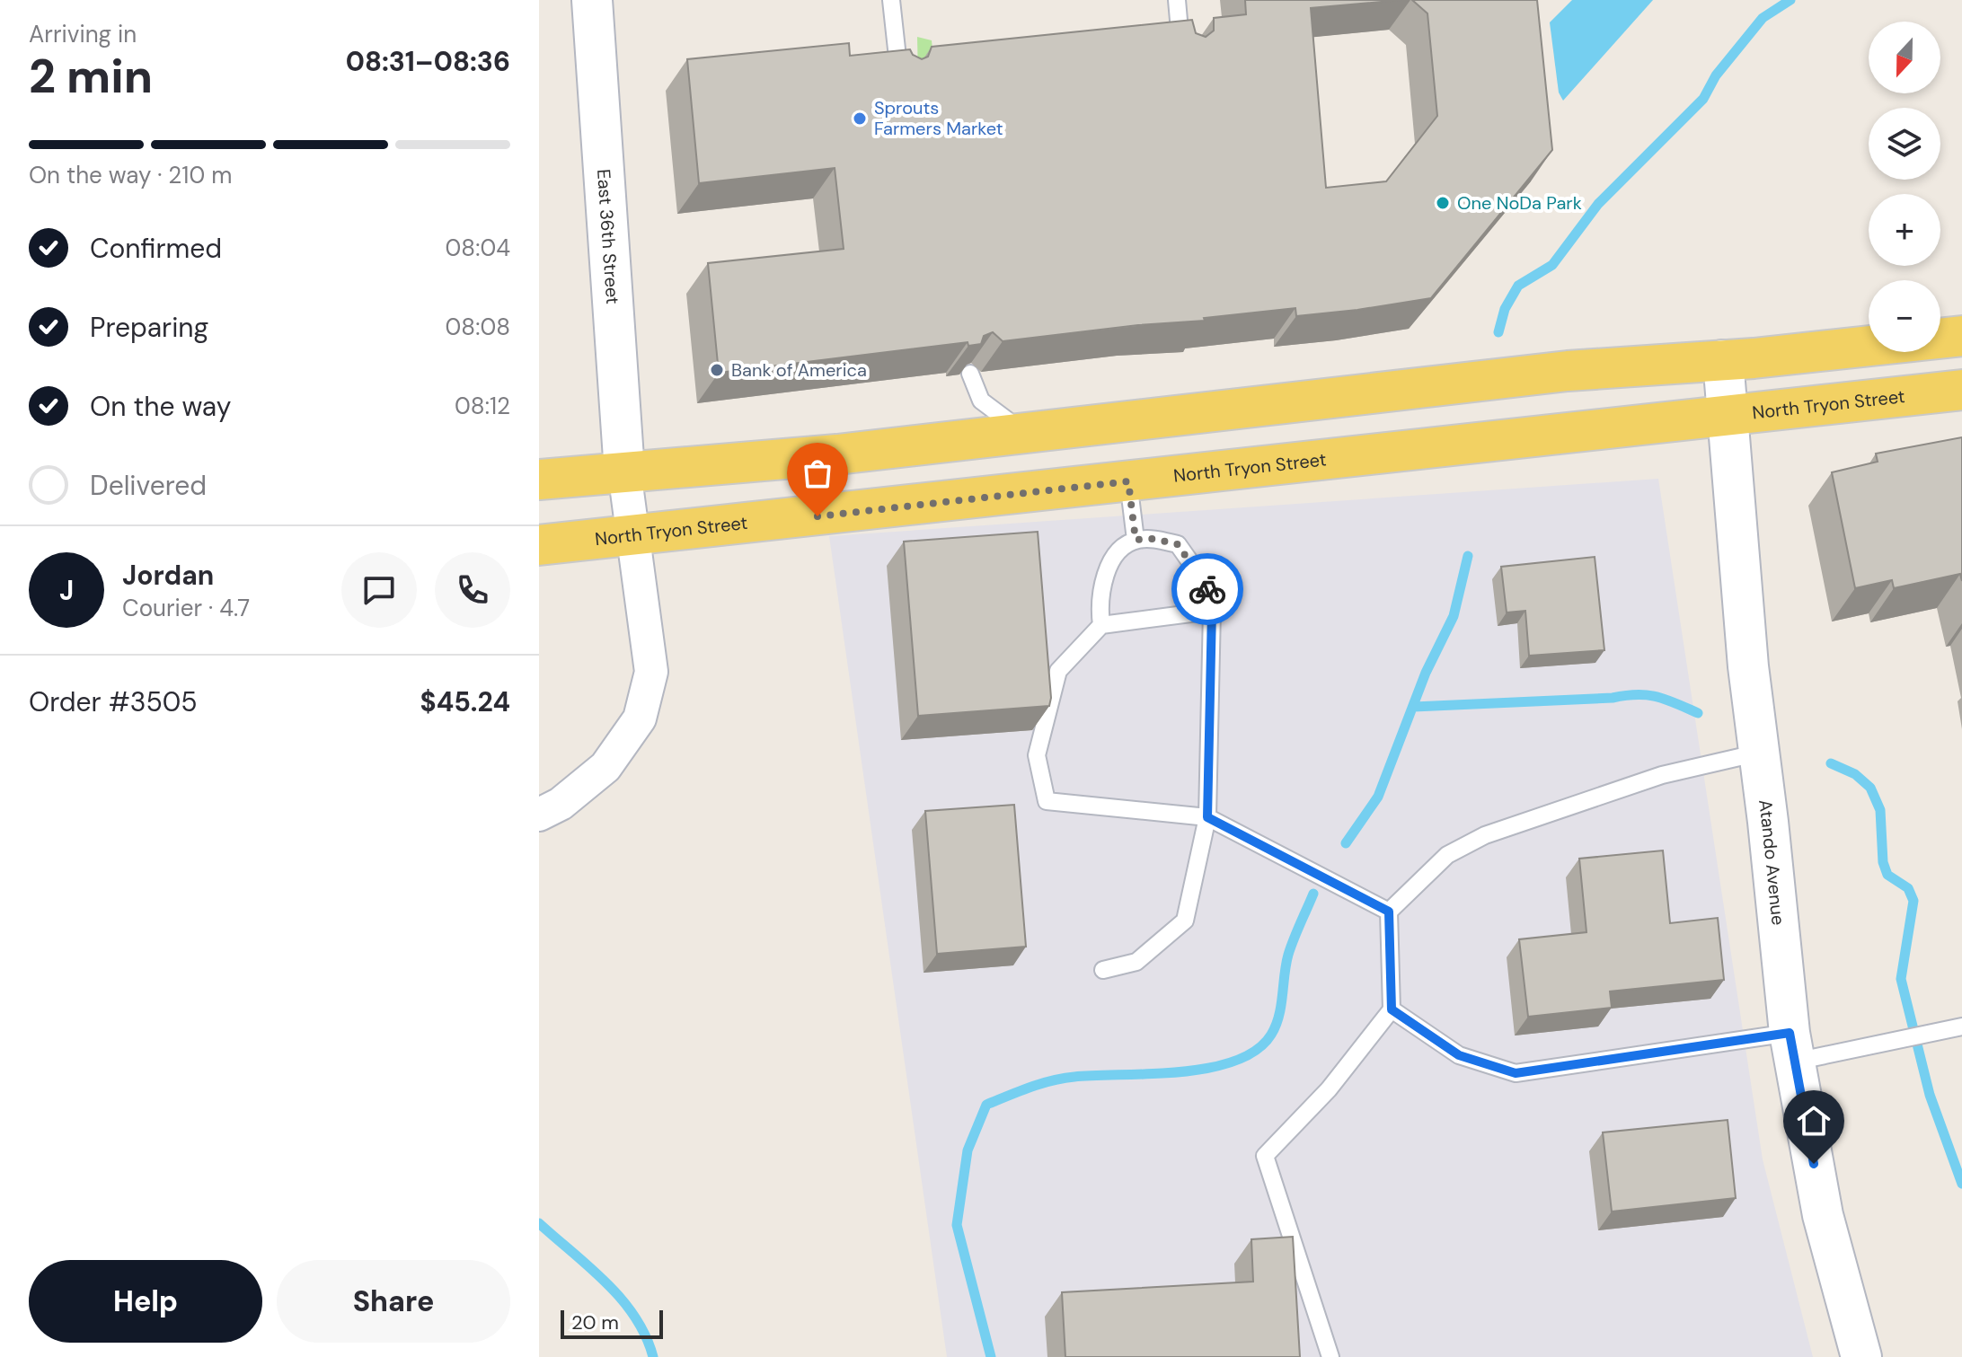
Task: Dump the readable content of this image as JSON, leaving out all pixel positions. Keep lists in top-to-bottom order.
{
  "streets": {
    "main road": ["East 36th Street", "North Tryon Street", "Atando Avenue"]
  },
  "crossings": [
    ["North Tryon Street", "Atando Avenue"]
  ],
  "places": ["Sprouts Farmers Market", "One NoDa Park", "Bank of America"],
  "scale_bar": "20 m",
  "north": "bottom",
  "page": {
    "heading": ["2 min", "Arriving in", "08:31–08:36"],
    "panel": [
      "Jordan",
      "Courier · 4.7",
      "Order #3505",
      "$45.24"
    ],
    "map_buttons": ["+", "−"],
    "bar": "On the way · 210 m",
    "list": [
      ["Confirmed", "08:04"],
      ["Preparing", "08:08"],
      ["On the way", "08:12"],
      "Delivered"
    ],
    "round": "J",
    "buttons": ["Help", "Share"],
    "scale": "20 m"
  }
}
